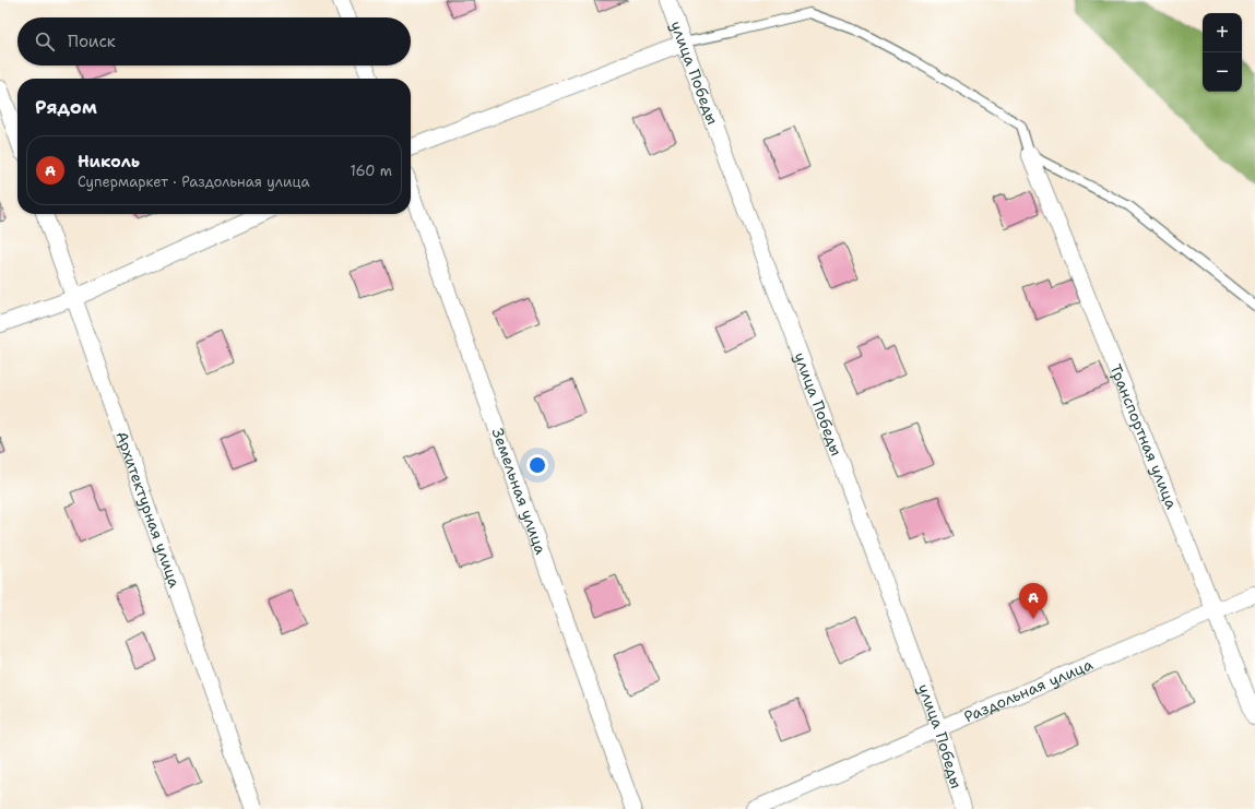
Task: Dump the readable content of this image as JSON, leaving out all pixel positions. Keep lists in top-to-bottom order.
{
  "streets": {
    "street": [
      "улица Победы",
      "Транспортная улица",
      "Земельная улица",
      "Архитектурная улица",
      "Раздольная улица"
    ]
  },
  "crossings": [
    ["улица Победы", "Раздольная улица"],
    ["Транспортная улица", "Раздольная улица"]
  ],
  "page": {
    "map_buttons": ["+", "−"],
    "search": "Поиск",
    "heading": "Рядом",
    "list": [
      {
        "mark": "A",
        "name": "Николь",
        "note": "Супермаркет · Раздольная улица",
        "value": "160 m"
      }
    ],
    "pins": "A"
  }
}
